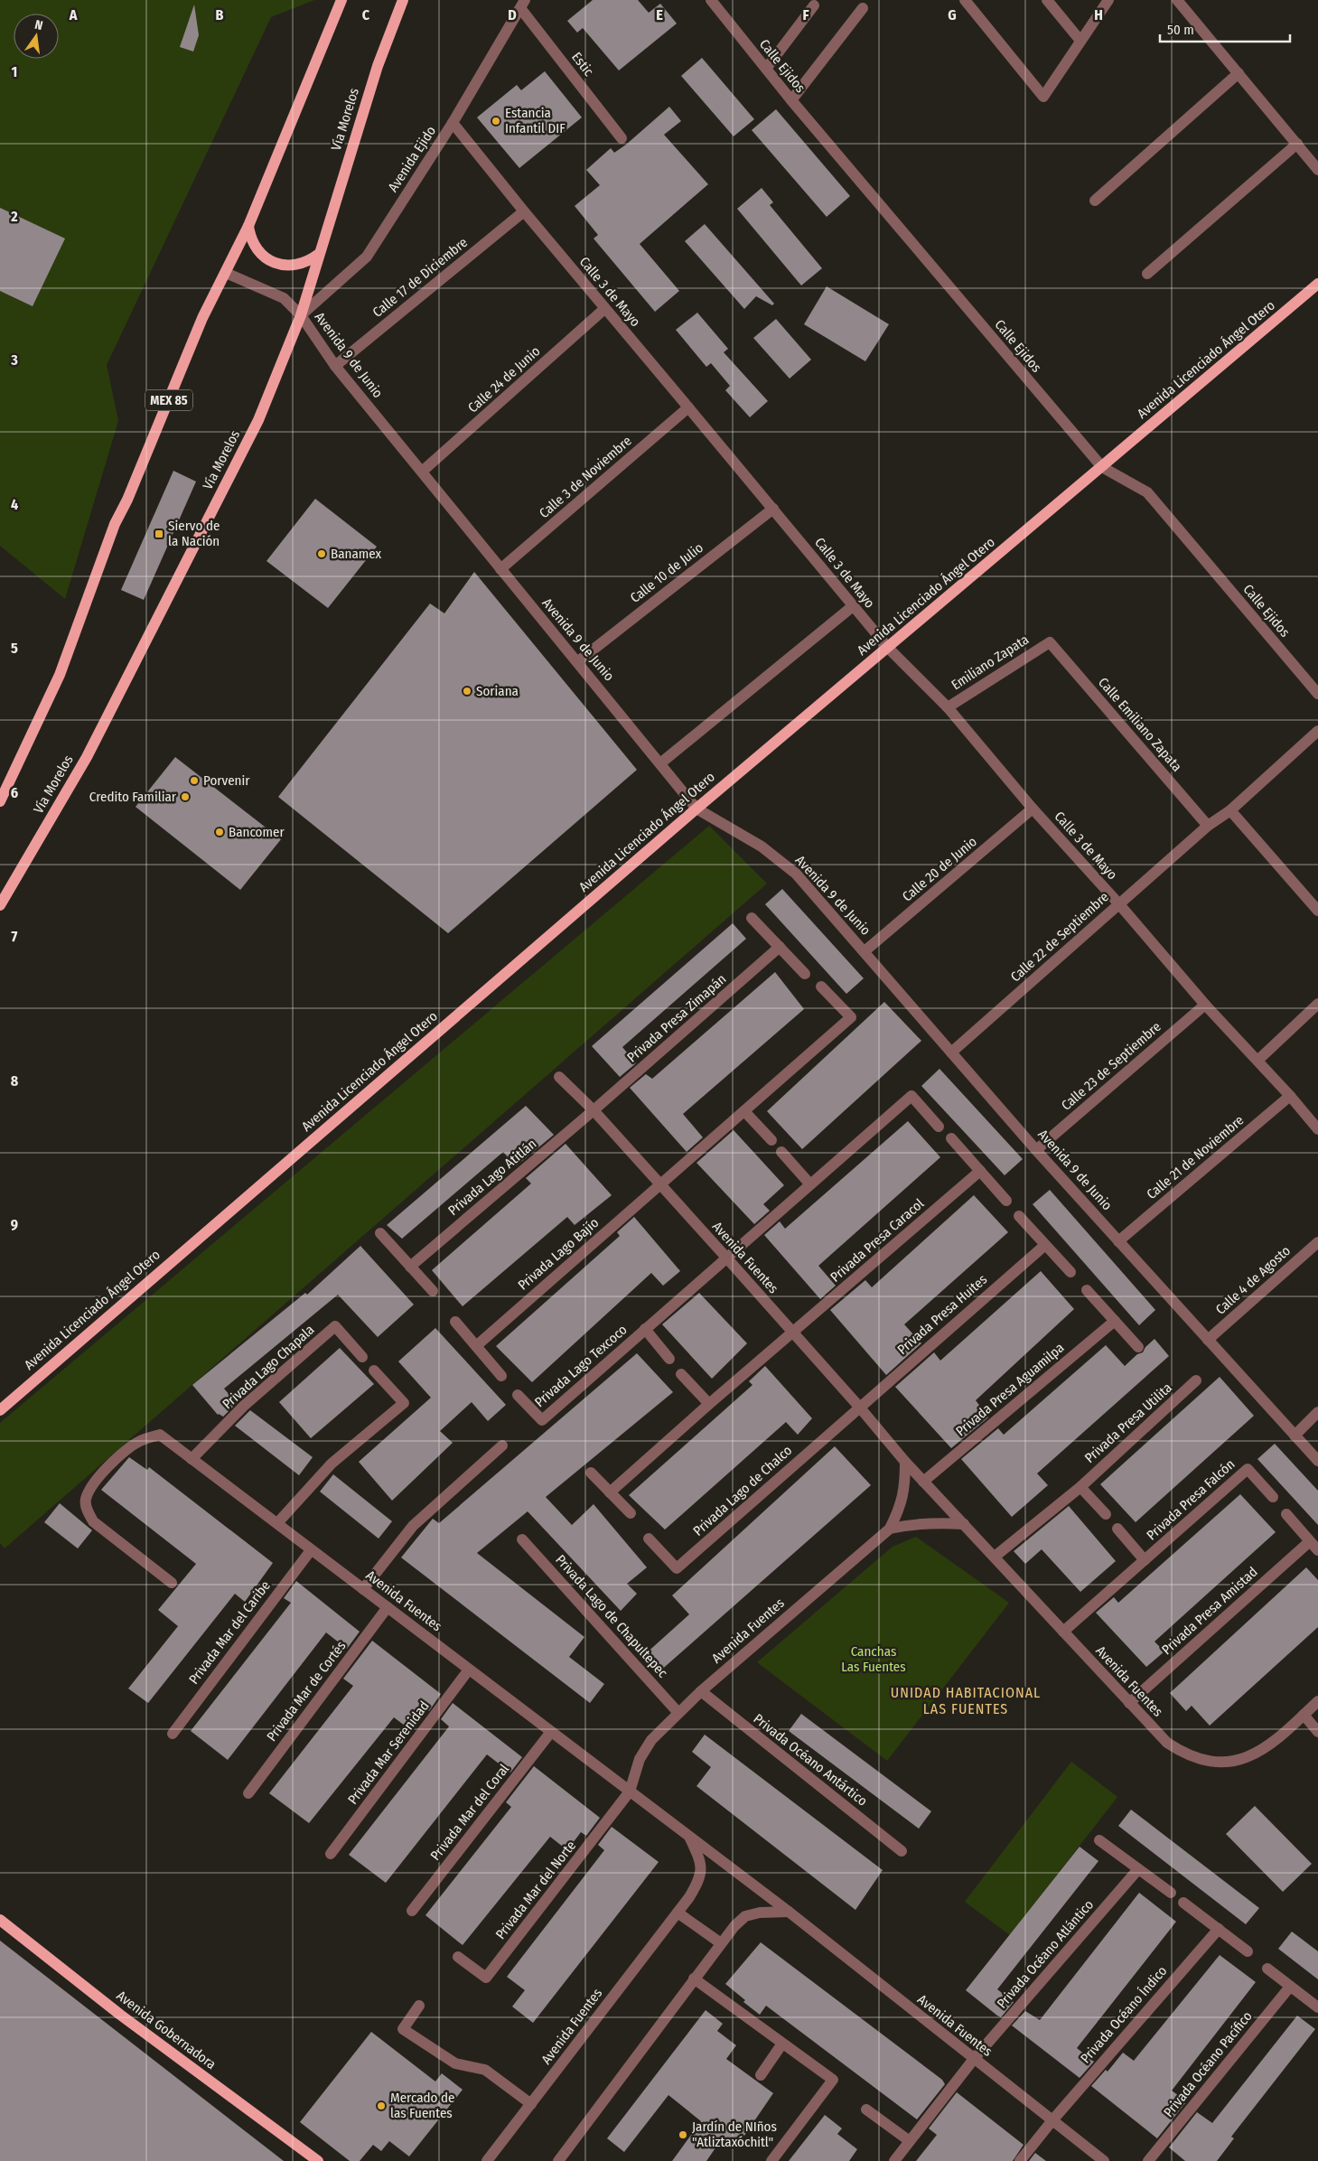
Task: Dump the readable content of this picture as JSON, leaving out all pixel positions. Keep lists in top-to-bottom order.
{
  "streets": {
    "main road": [
      "Vía Morelos",
      "Avenida Licenciado Ángel Otero",
      "MEX 85",
      "Avenida Gobernadora"
    ],
    "street": [
      "Estic",
      "Calle Ejidos",
      "Avenida Ejido",
      "Calle 17 de Diciembre",
      "Calle 3 de Mayo",
      "Avenida 9 de Junio",
      "Calle 24 de Junio",
      "Calle 3 de Noviembre",
      "Calle 10 de Julio",
      "Emiliano Zapata",
      "Calle Emiliano Zapata",
      "Calle 20 de Junio",
      "Calle 22 de Septiembre",
      "Privada Presa Zimapán",
      "Calle 23 de Septiembre",
      "Calle 21 de Noviembre",
      "Privada Lago Atitlán",
      "Privada Presa Caracol",
      "Privada Lago Bajío",
      "Avenida Fuentes",
      "Calle 4 de Agosto",
      "Privada Presa Huites",
      "Privada Lago Texcoco",
      "Privada Lago Chapala",
      "Privada Presa Aguamilpa",
      "Privada Presa Utilita",
      "Privada Lago de Chalco",
      "Privada Presa Falcón",
      "Privada Presa Amistad",
      "Privada Lago de Chapultepec",
      "Privada Mar del Caribe",
      "Privada Mar de Cortés",
      "Privada Mar Serenidad",
      "Privada Océano Antártico",
      "Privada Mar del Coral",
      "Privada Mar del Norte",
      "Privada Océano Atlántico",
      "Privada Océano Índico",
      "Privada Océano Pacífico"
    ]
  },
  "crossings": [
    ["Estic", "Avenida Ejido"],
    ["Calle Ejidos", "Avenida Licenciado Ángel Otero"],
    ["Vía Morelos", "Avenida Ejido"],
    ["Vía Morelos", "Avenida 9 de Junio"],
    ["Avenida Ejido", "Calle 3 de Mayo"],
    ["Avenida Ejido", "Avenida 9 de Junio"],
    ["Calle 17 de Diciembre", "Calle 3 de Mayo"],
    ["Calle 17 de Diciembre", "Avenida 9 de Junio"],
    ["Calle 3 de Mayo", "Avenida Licenciado Ángel Otero"],
    ["Calle 3 de Mayo", "Calle 24 de Junio"],
    ["Calle 3 de Mayo", "Calle 3 de Noviembre"],
    ["Calle 3 de Mayo", "Calle 10 de Julio"],
    ["Calle 3 de Mayo", "Emiliano Zapata"],
    ["Calle 3 de Mayo", "Calle 20 de Junio"],
    ["Calle 3 de Mayo", "Calle 22 de Septiembre"],
    ["Calle 3 de Mayo", "Calle 23 de Septiembre"],
    ["Calle 3 de Mayo", "Calle 21 de Noviembre"],
    ["Avenida 9 de Junio", "Avenida Licenciado Ángel Otero"],
    ["Avenida 9 de Junio", "Calle 24 de Junio"],
    ["Avenida 9 de Junio", "MEX 85"],
    ["Avenida 9 de Junio", "Calle 3 de Noviembre"],
    ["Avenida 9 de Junio", "Calle 10 de Julio"],
    ["Avenida 9 de Junio", "Calle 20 de Junio"],
    ["Avenida 9 de Junio", "Calle 22 de Septiembre"],
    ["Avenida 9 de Junio", "Calle 23 de Septiembre"],
    ["Avenida 9 de Junio", "Calle 21 de Noviembre"],
    ["Avenida 9 de Junio", "Calle 4 de Agosto"],
    ["Emiliano Zapata", "Calle Emiliano Zapata"],
    ["Calle Emiliano Zapata", "Calle 22 de Septiembre"],
    ["Privada Presa Zimapán", "Privada Lago Atitlán"],
    ["Privada Presa Zimapán", "Avenida Fuentes"],
    ["Privada Lago Atitlán", "Avenida Fuentes"],
    ["Privada Presa Caracol", "Avenida Fuentes"],
    ["Privada Lago Bajío", "Avenida Fuentes"],
    ["Avenida Fuentes", "Privada Presa Huites"],
    ["Avenida Fuentes", "Privada Lago Texcoco"],
    ["Avenida Fuentes", "Privada Lago Chapala"],
    ["Avenida Fuentes", "Privada Presa Aguamilpa"],
    ["Avenida Fuentes", "Privada Presa Utilita"],
    ["Avenida Fuentes", "Privada Lago de Chalco"],
    ["Avenida Fuentes", "Privada Presa Falcón"],
    ["Avenida Fuentes", "Privada Presa Amistad"],
    ["Avenida Fuentes", "Privada Lago de Chapultepec"],
    ["Avenida Fuentes", "Privada Mar del Caribe"],
    ["Avenida Fuentes", "Privada Mar de Cortés"],
    ["Avenida Fuentes", "Privada Mar Serenidad"],
    ["Avenida Fuentes", "Privada Océano Antártico"],
    ["Avenida Fuentes", "Privada Mar del Coral"],
    ["Avenida Fuentes", "Privada Mar del Norte"],
    ["Avenida Fuentes", "Privada Océano Atlántico"],
    ["Avenida Fuentes", "Privada Océano Índico"],
    ["Privada Presa Huites", "Privada Lago de Chalco"]
  ],
  "districts": ["UNIDAD HABITACIONAL LAS FUENTES"],
  "parks": ["Canchas Las Fuentes"],
  "places": {
    "other": [
      "Estancia Infantil DIF",
      "Banamex",
      "Soriana",
      "Porvenir",
      "Credito Familiar",
      "Bancomer",
      "Mercado de las Fuentes",
      "Jardín de NIños \"Atliztaxóchitl\""
    ],
    "transit": ["Siervo de la Nación"]
  },
  "scale_bar": "50 m",
  "north": "top",
  "grid": {
    "columns": [
      "A",
      "B",
      "C",
      "D",
      "E",
      "F",
      "G",
      "H"
    ],
    "rows": [
      "1",
      "2",
      "3",
      "4",
      "5",
      "6",
      "7",
      "8",
      "9"
    ]
  }
}
